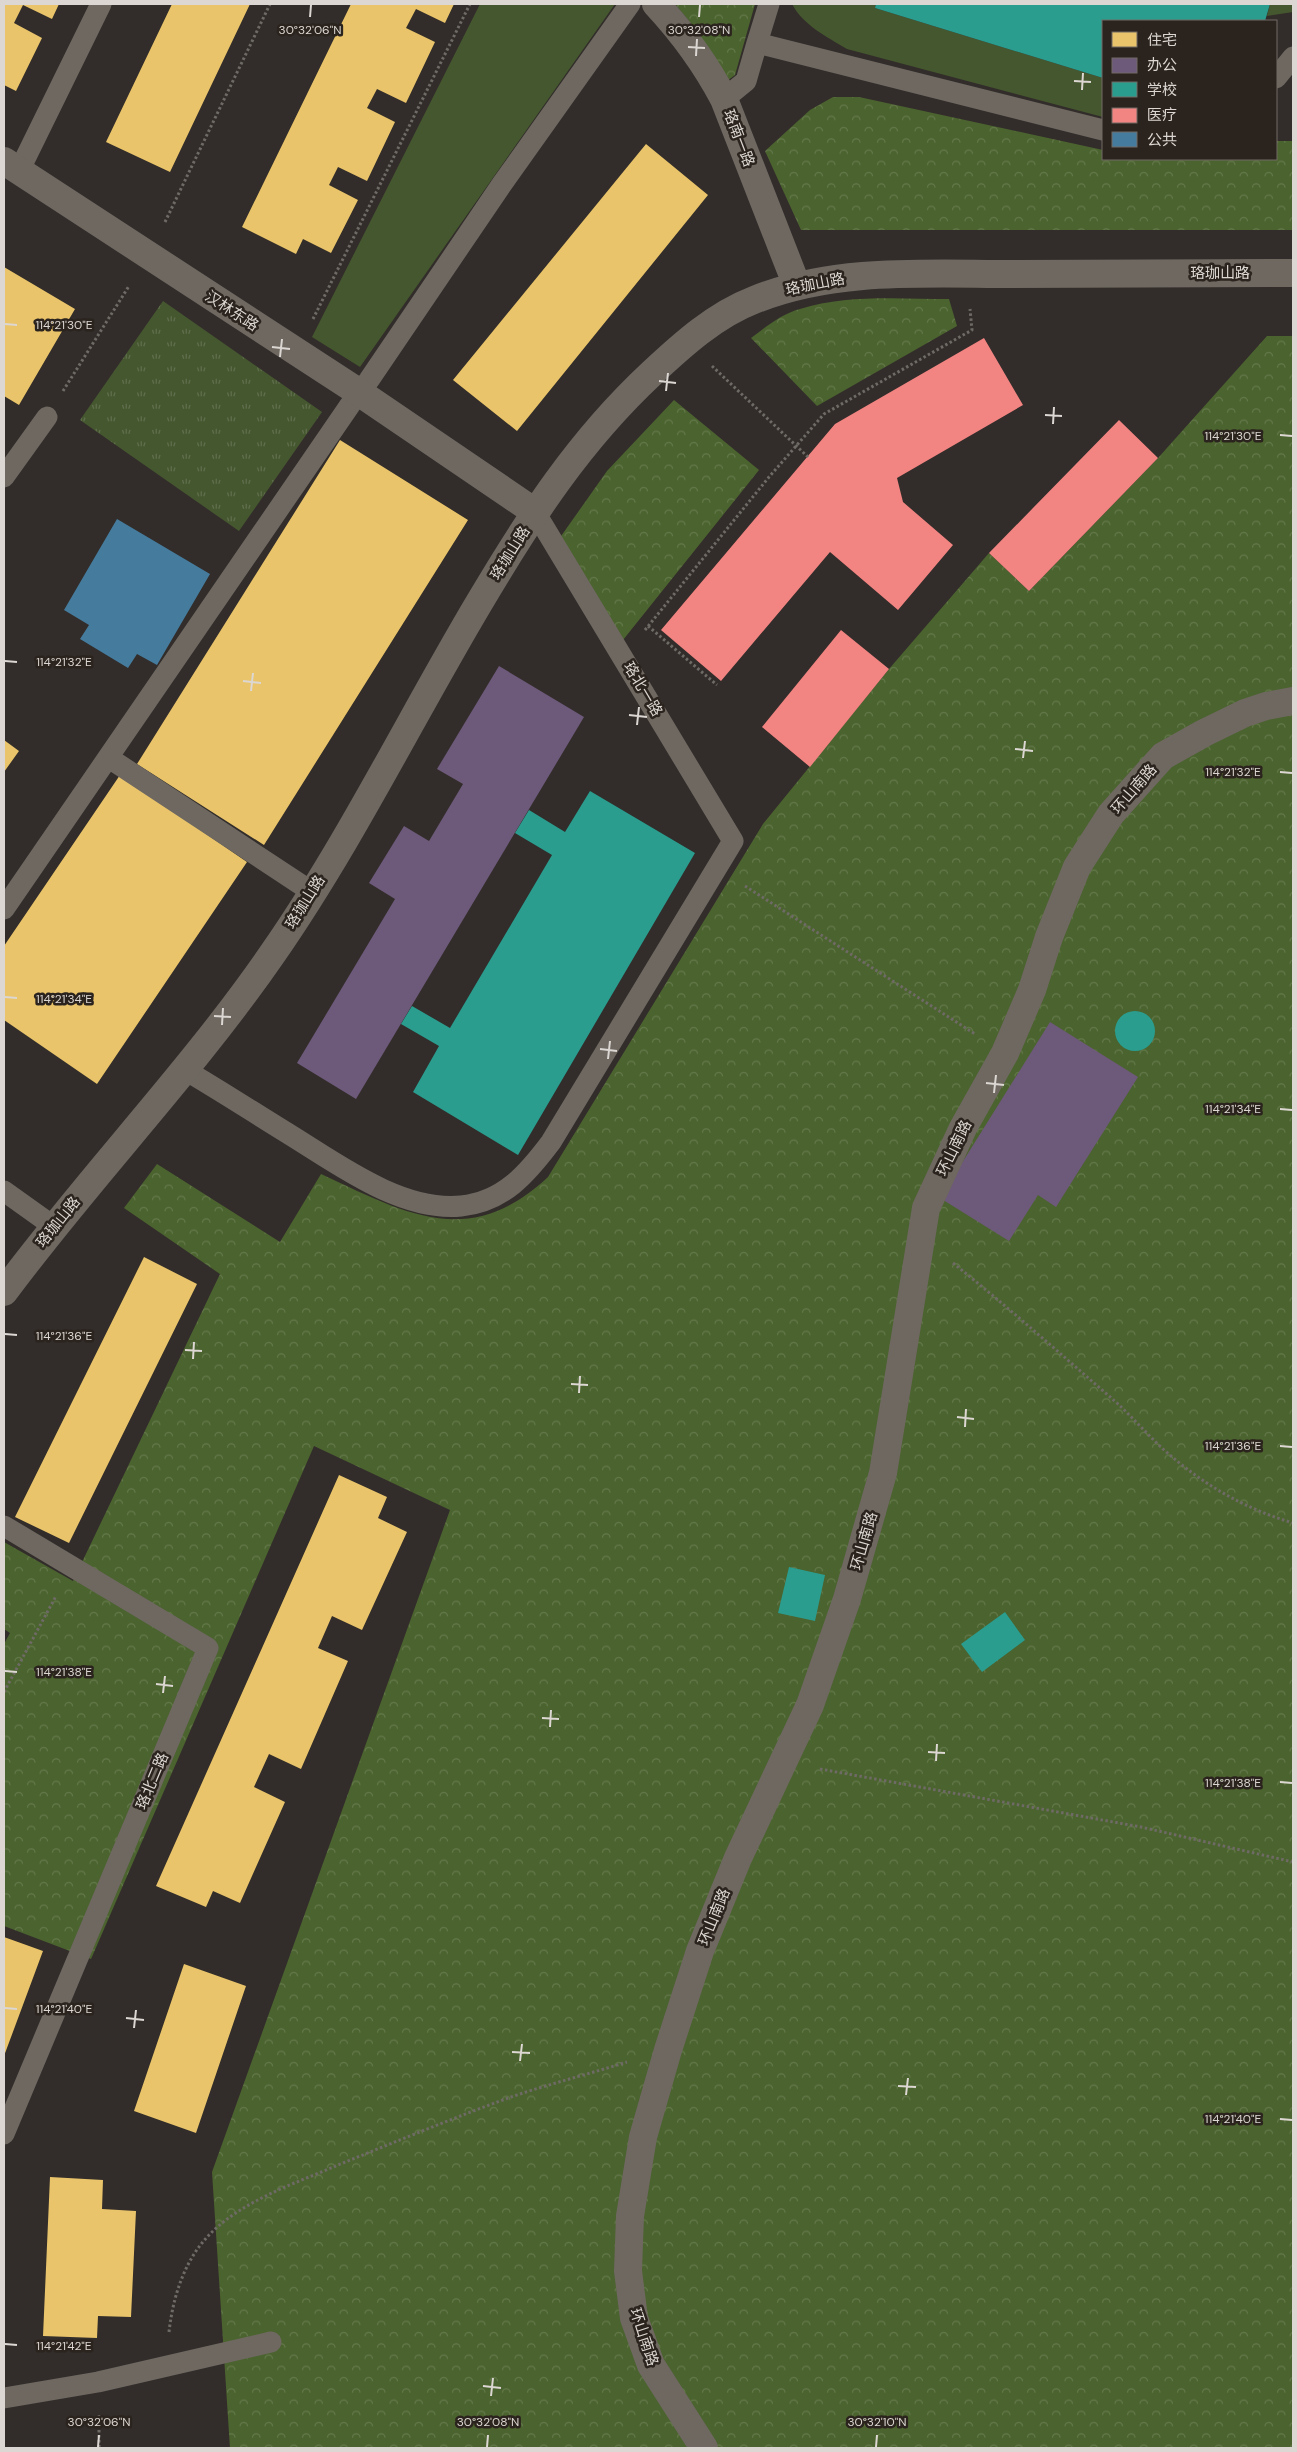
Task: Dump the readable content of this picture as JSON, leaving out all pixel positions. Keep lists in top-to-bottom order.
{
  "streets": {
    "street": [
      "珞南一路",
      "珞珈山路",
      "汉林东路",
      "环山南路"
    ],
    "lane": ["珞北一路", "珞北二路"]
  },
  "crossings": [
    ["珞南一路", "珞珈山路"],
    ["珞珈山路", "汉林东路"],
    ["珞珈山路", "珞北一路"],
    ["汉林东路", "珞北一路"]
  ],
  "legend": [
    "住宅",
    "办公",
    "学校",
    "医疗",
    "公共"
  ],
  "coordinates": [
    "30°32'06\"N",
    "30°32'08\"N",
    "114°21'30\"E",
    "114°21'32\"E",
    "114°21'34\"E",
    "114°21'36\"E",
    "114°21'38\"E",
    "114°21'40\"E",
    "114°21'42\"E",
    "30°32'10\"N"
  ]
}
